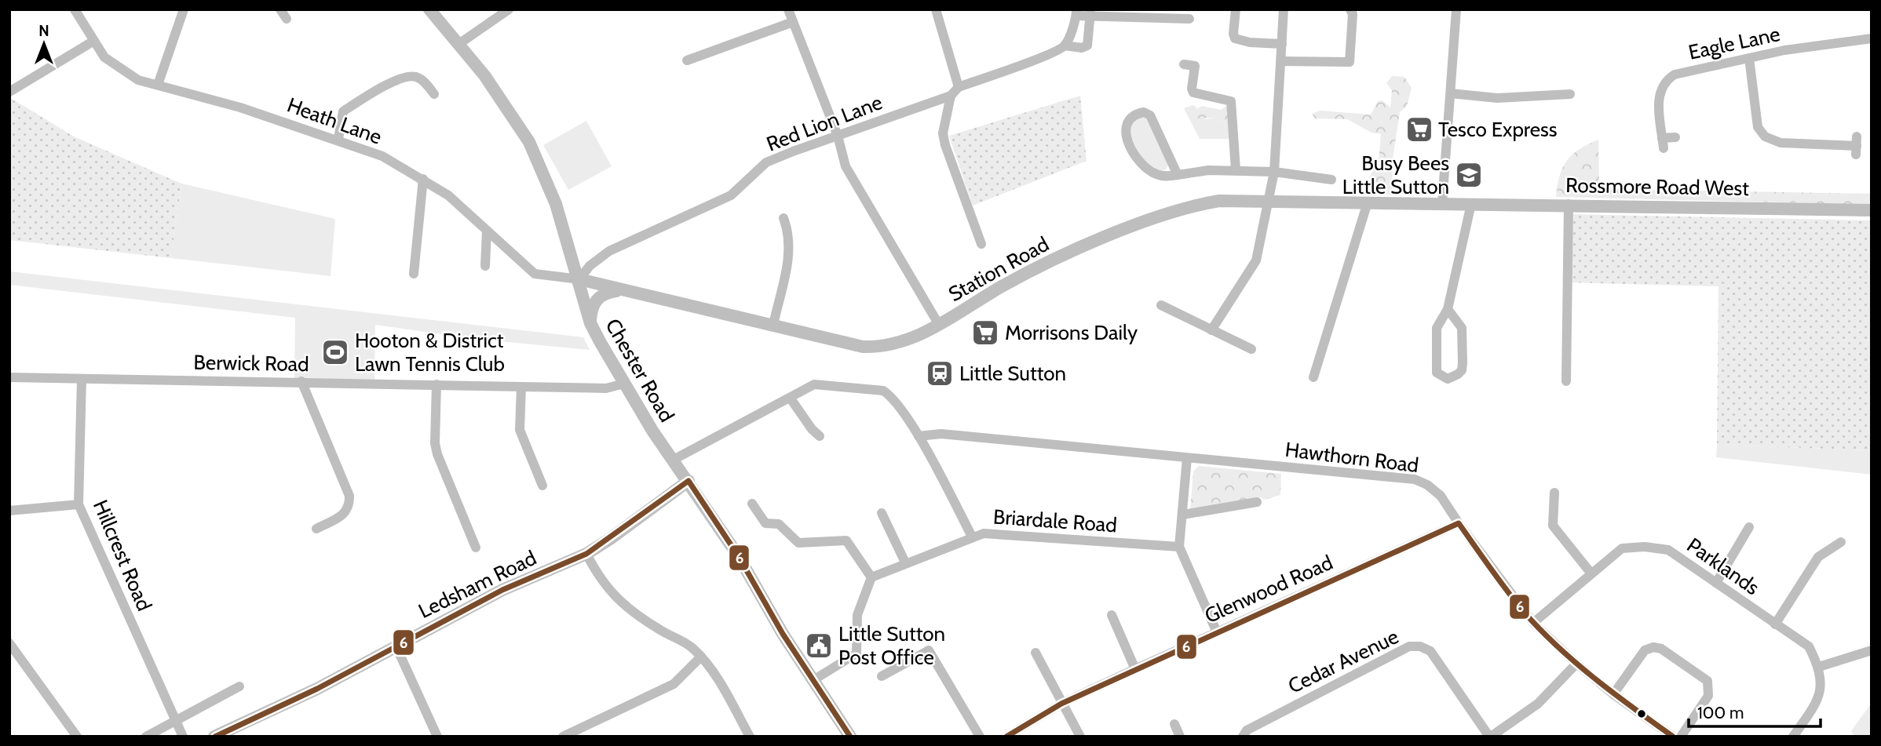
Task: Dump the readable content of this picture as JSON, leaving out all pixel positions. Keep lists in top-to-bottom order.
{
  "streets": {
    "main road": [
      "Rossmore Road West",
      "Station Road",
      "Chester Road",
      "Ledsham Road"
    ],
    "street": [
      "Eagle Lane",
      "Heath Lane",
      "Red Lion Lane",
      "Berwick Road",
      "Hawthorn Road",
      "Briardale Road",
      "Hillcrest Road",
      "Parklands",
      "Glenwood Road",
      "Cedar Avenue"
    ]
  },
  "crossings": [
    ["Heath Lane", "Red Lion Lane"],
    ["Heath Lane", "Station Road"],
    ["Heath Lane", "Chester Road"],
    ["Red Lion Lane", "Station Road"],
    ["Red Lion Lane", "Chester Road"],
    ["Rossmore Road West", "Station Road"],
    ["Station Road", "Chester Road"],
    ["Berwick Road", "Chester Road"],
    ["Berwick Road", "Hillcrest Road"],
    ["Chester Road", "Ledsham Road"],
    ["Hawthorn Road", "Parklands"],
    ["Hawthorn Road", "Glenwood Road"]
  ],
  "places": {
    "supermarket": ["Tesco Express", "Morrisons Daily"],
    "school or university": ["Busy Bees Little Sutton"],
    "sports": ["Hooton & District Lawn Tennis Club"],
    "station": ["Little Sutton"],
    "public building": ["Little Sutton Post Office"]
  },
  "lines": ["transit line 6"],
  "scale_bar": "100 m",
  "north": "top"
}
